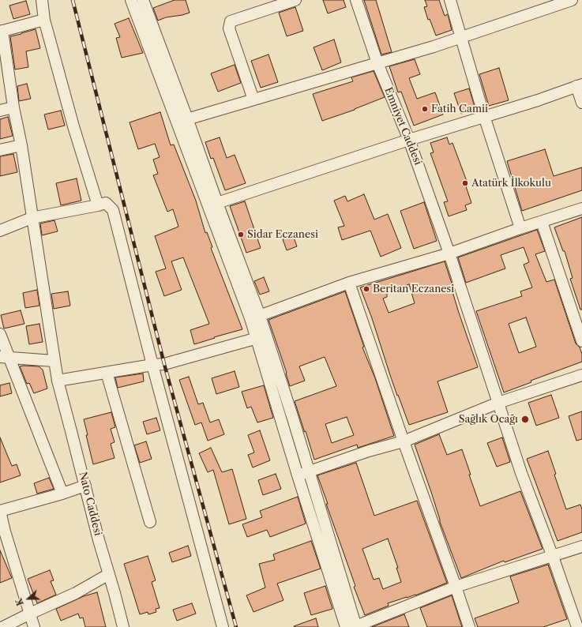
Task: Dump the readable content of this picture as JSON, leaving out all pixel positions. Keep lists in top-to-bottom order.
{
  "streets": {
    "street": ["Emniyet Caddesi", "Nato Caddesi"]
  },
  "places": [
    "Fatih Camii",
    "Atatürk İlkokulu",
    "Sidar Eczanesi",
    "Beritan Eczanesi",
    "Sağlık Ocağı"
  ],
  "north": "left"
}
